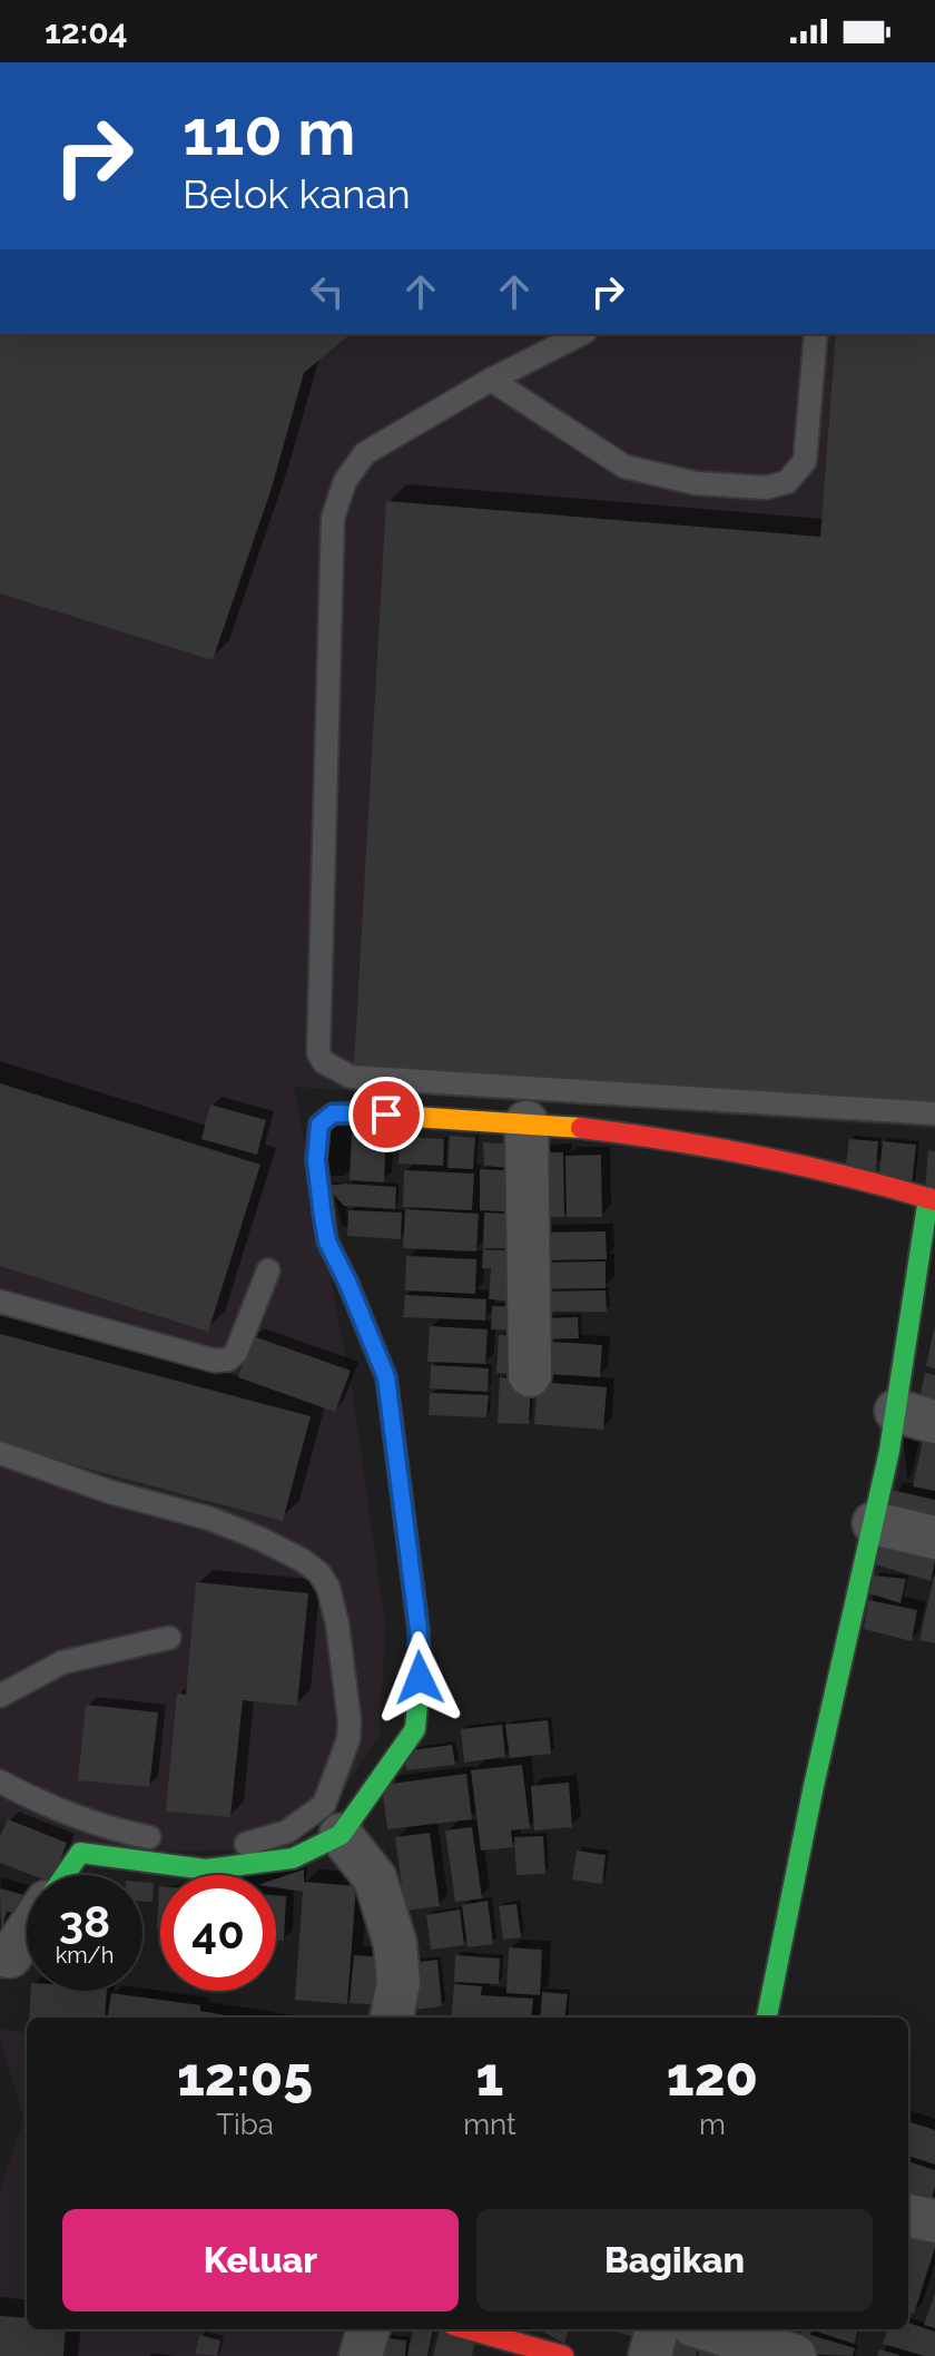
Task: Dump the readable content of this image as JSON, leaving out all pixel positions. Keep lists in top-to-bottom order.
{
  "page": {
    "status": "12:04",
    "turn": ["110 m", "Belok kanan"],
    "speed": "38 km/h",
    "limit": "40",
    "eta": [
      "12:05",
      "Tiba",
      "1",
      "mnt",
      "120",
      "m"
    ],
    "buttons": ["Keluar", "Bagikan"]
  }
}
